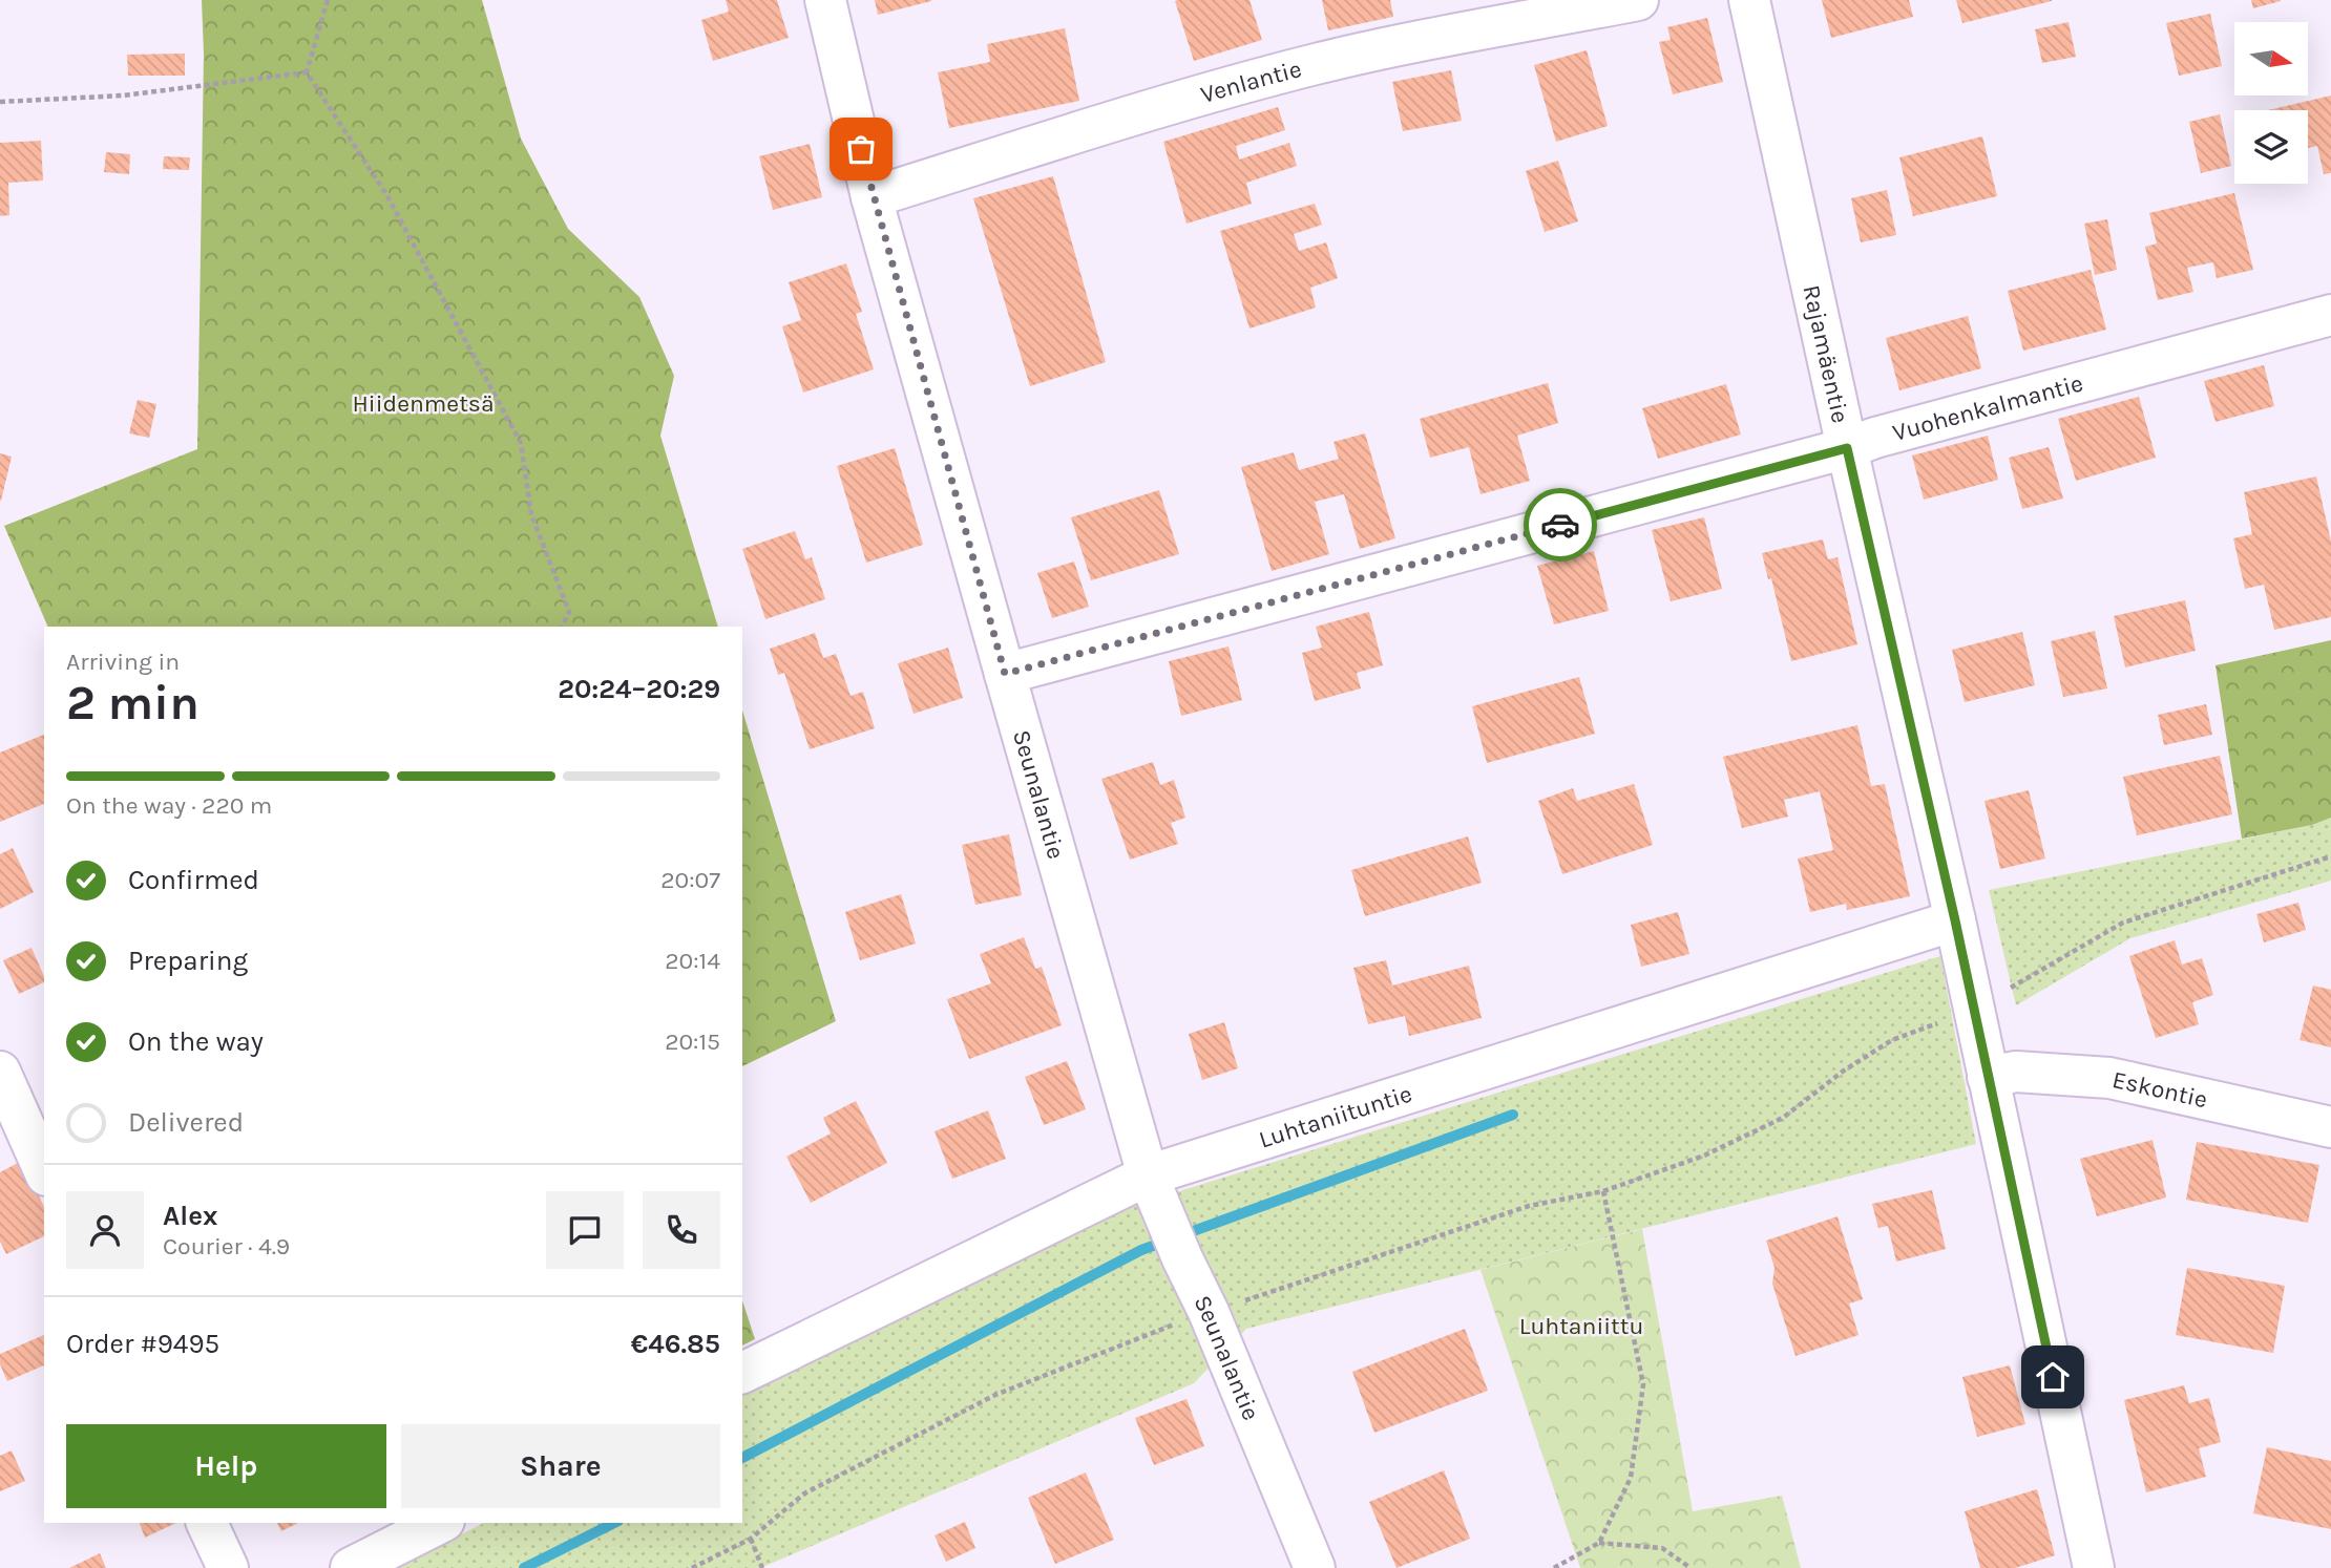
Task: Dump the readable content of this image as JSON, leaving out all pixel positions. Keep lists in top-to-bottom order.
{
  "streets": {
    "street": [
      "Venlantie",
      "Rajamäentie",
      "Vuohenkalmantie",
      "Seunalantie",
      "Eskontie",
      "Luhtaniituntie"
    ]
  },
  "crossings": [
    ["Venlantie", "Seunalantie"],
    ["Rajamäentie", "Vuohenkalmantie"],
    ["Rajamäentie", "Eskontie"],
    ["Rajamäentie", "Luhtaniituntie"],
    ["Vuohenkalmantie", "Seunalantie"],
    ["Seunalantie", "Luhtaniituntie"]
  ],
  "parks": ["Hiidenmetsä", "Luhtaniittu"],
  "north": "right",
  "page": {
    "heading": ["2 min", "Arriving in", "20:24–20:29"],
    "panel": [
      "Alex",
      "Courier · 4.9",
      "Order #9495",
      "€46.85"
    ],
    "bar": "On the way · 220 m",
    "list": [
      ["Confirmed", "20:07"],
      ["Preparing", "20:14"],
      ["On the way", "20:15"],
      "Delivered"
    ],
    "buttons": ["Help", "Share"]
  }
}
